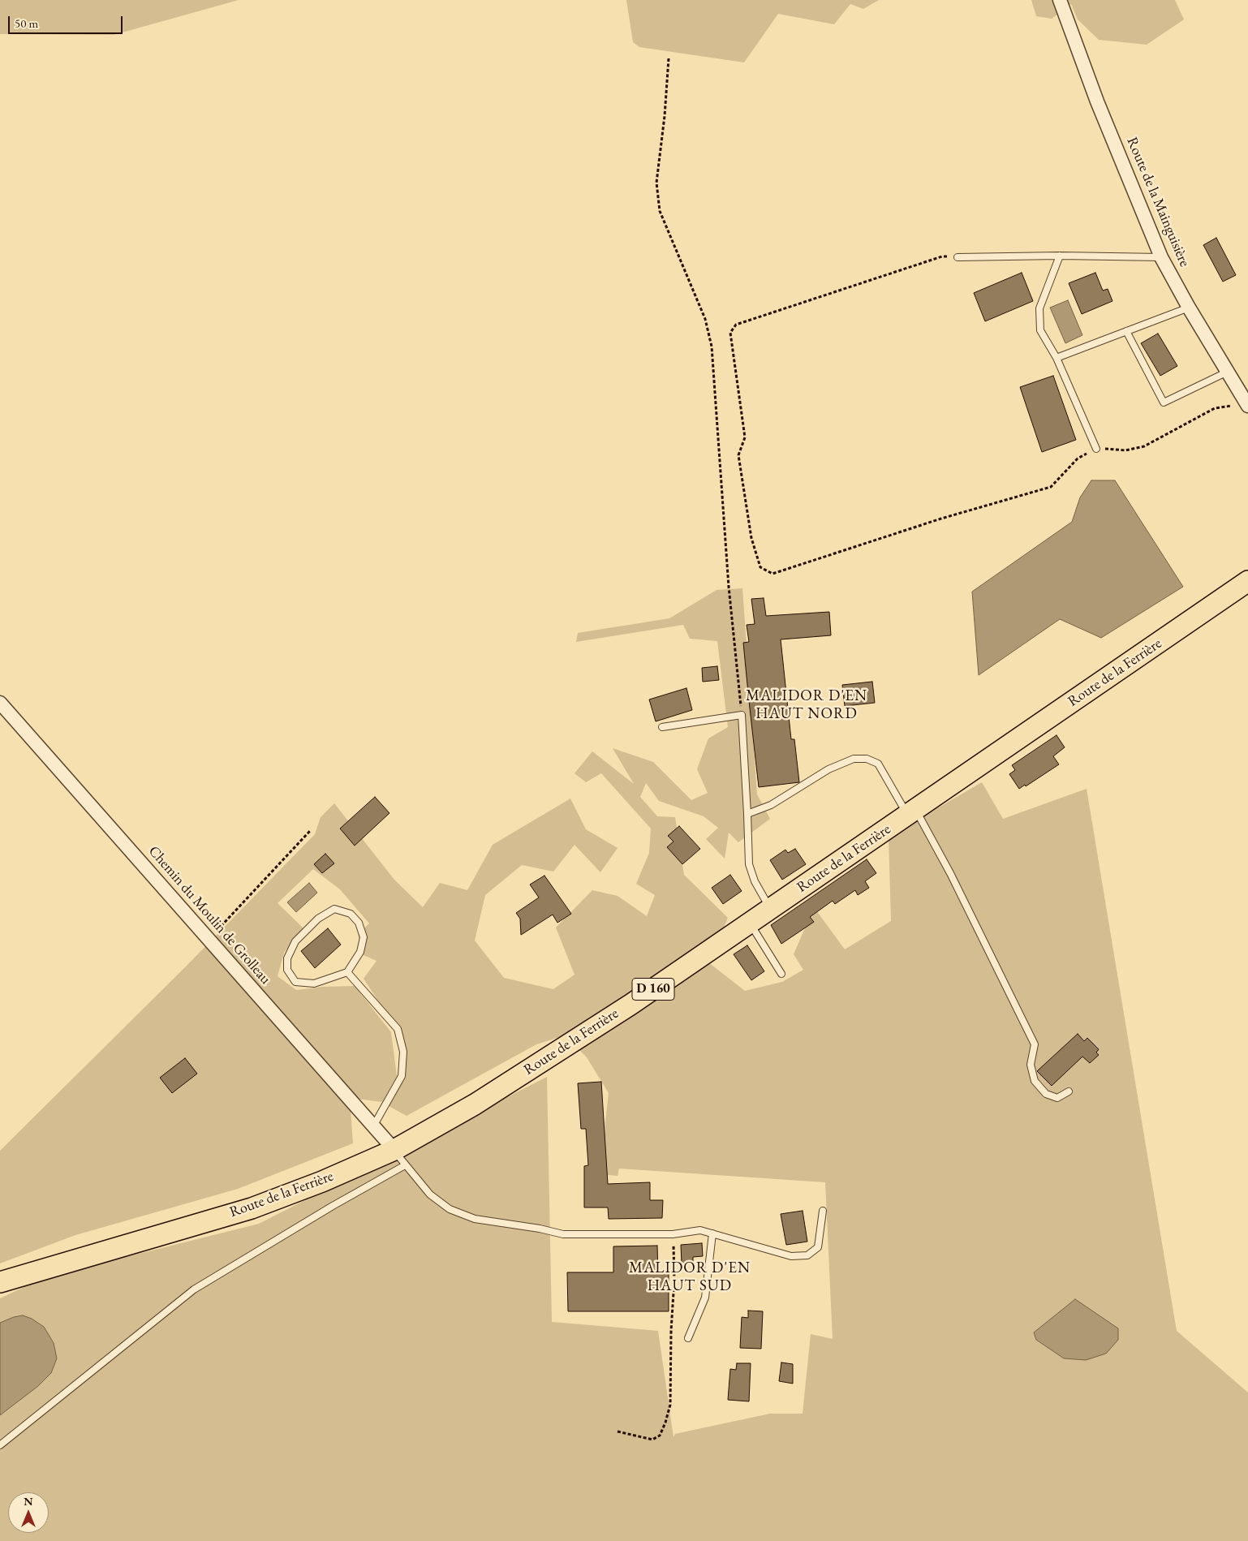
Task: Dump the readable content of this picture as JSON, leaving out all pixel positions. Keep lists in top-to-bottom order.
{
  "streets": {
    "main road": ["Route de la Ferrière", "D 160"],
    "street": ["Route de la Mainguisière", "Chemin du Moulin de Grolleau"]
  },
  "crossings": [
    ["Route de la Ferrière", "Chemin du Moulin de Grolleau"]
  ],
  "districts": ["MALIDOR D'EN HAUT NORD", "MALIDOR D'EN HAUT SUD"],
  "scale_bar": "50 m",
  "north": "top"
}
